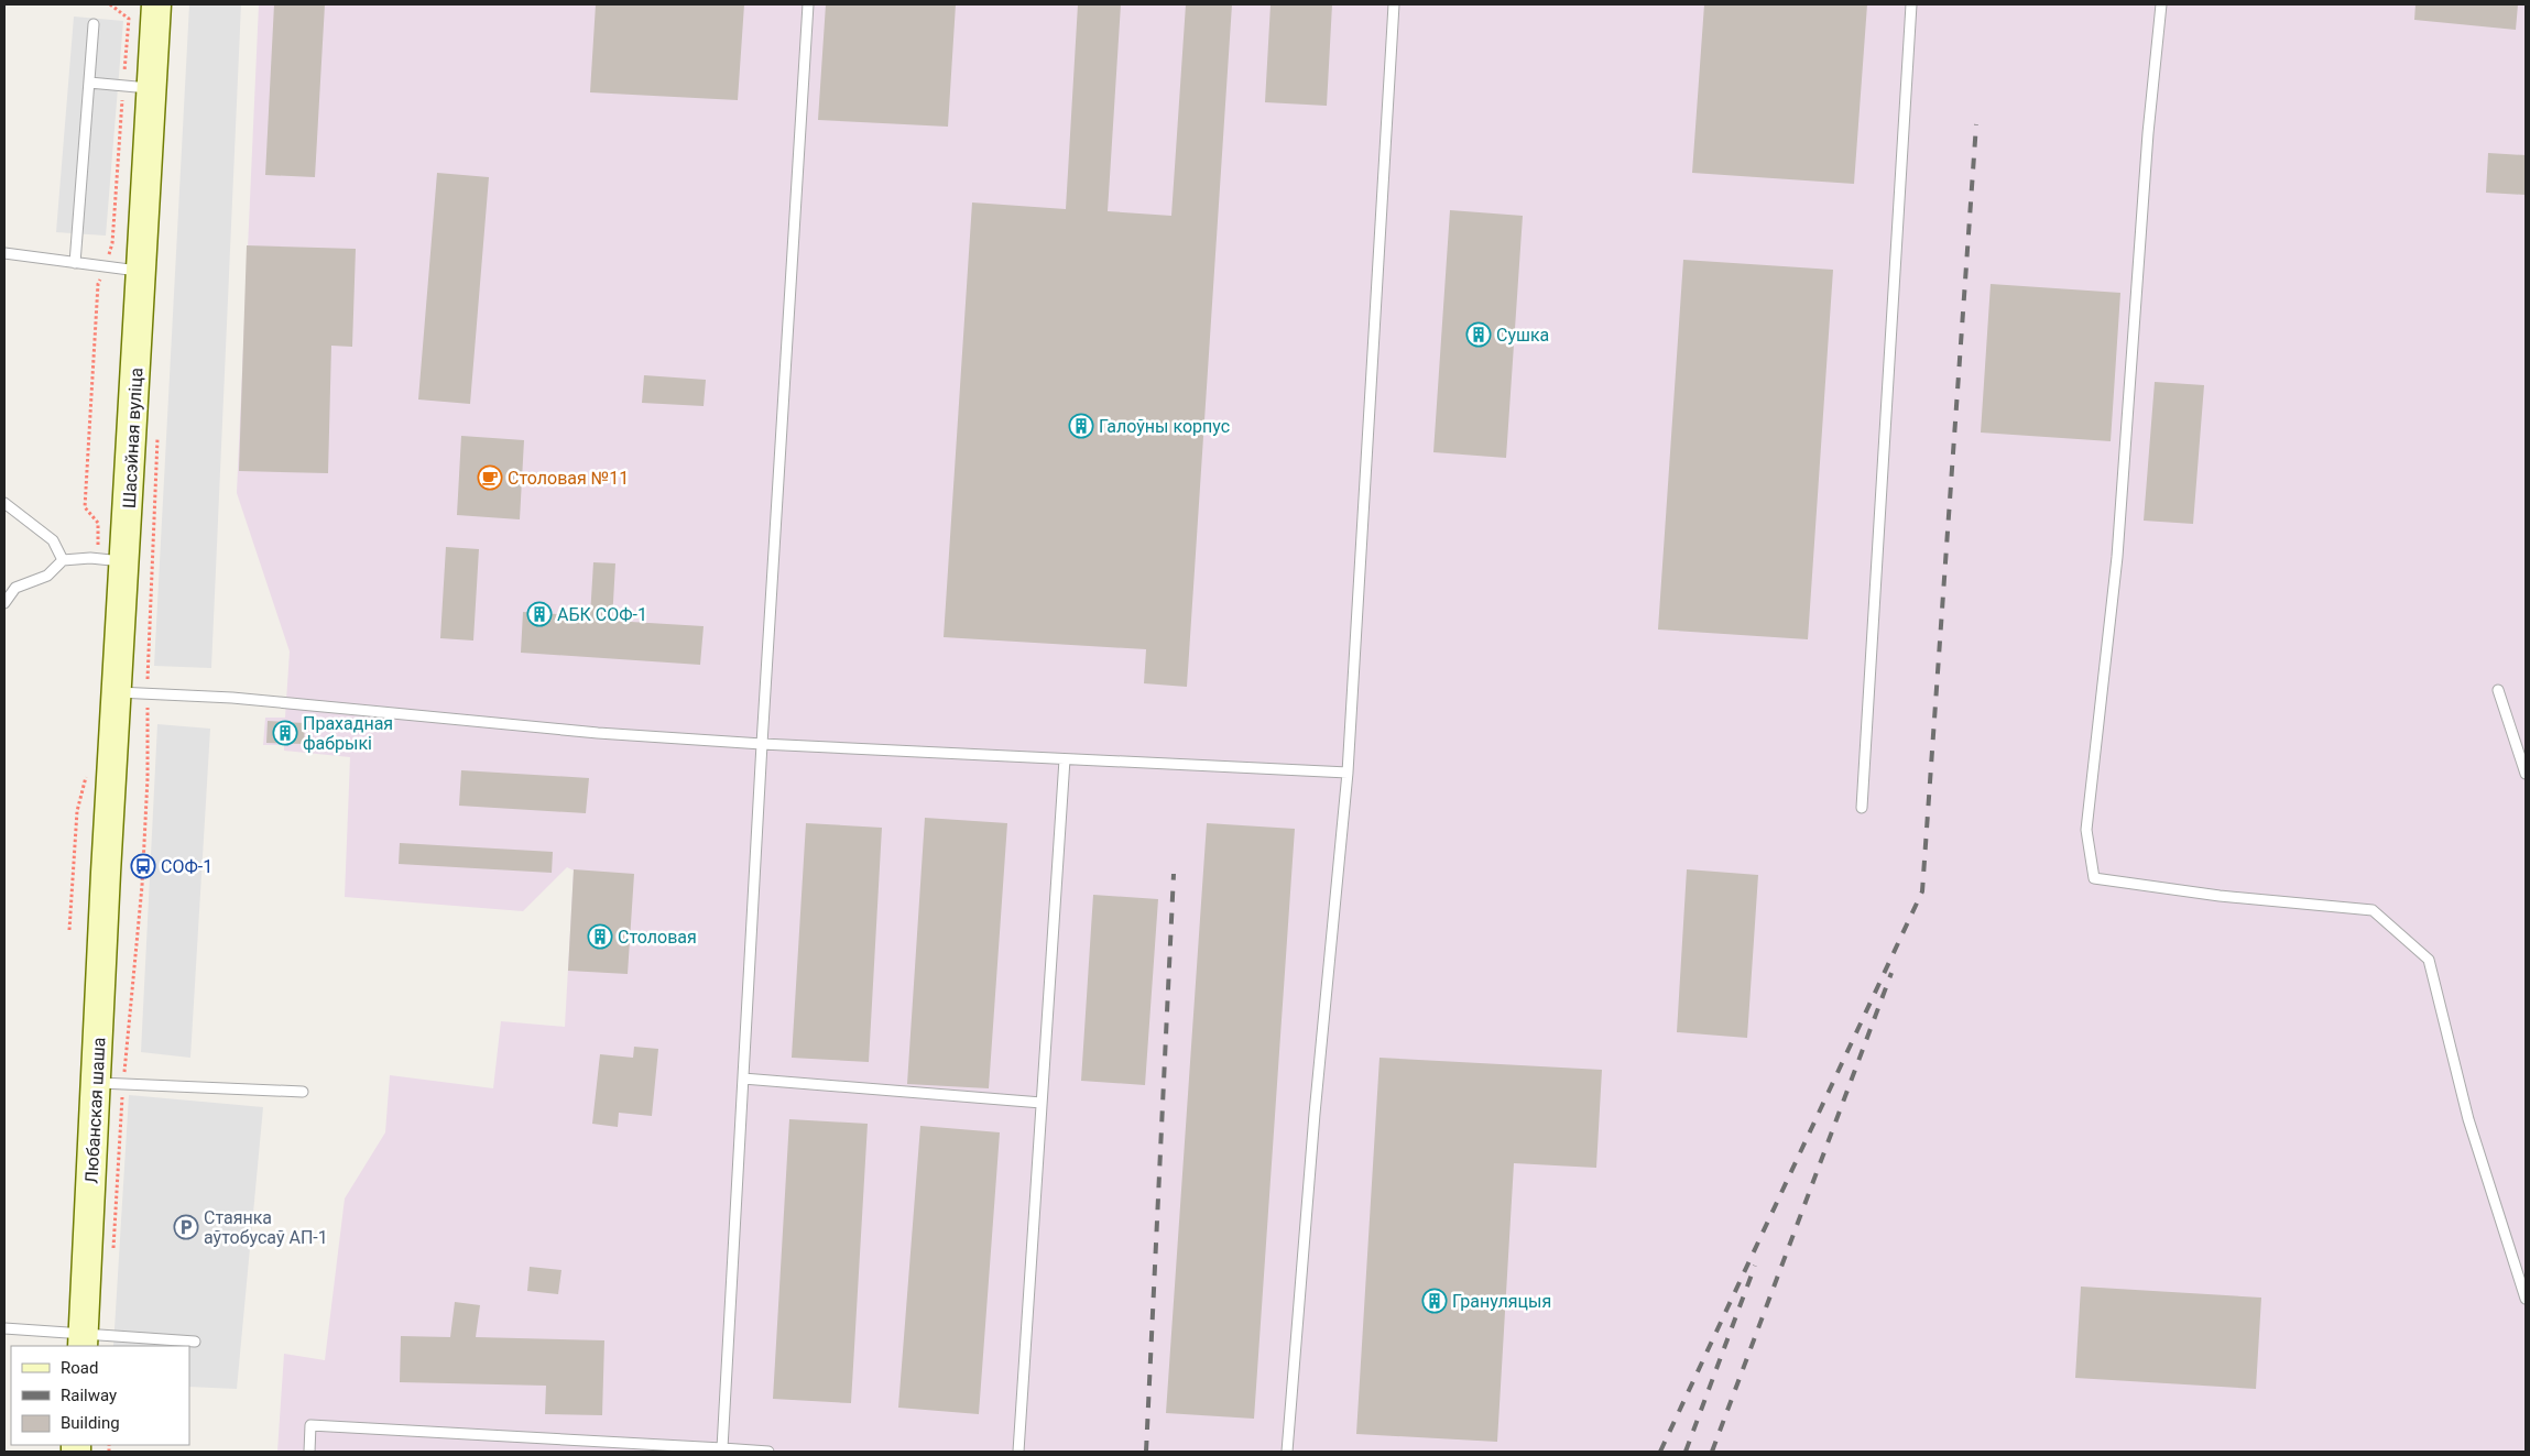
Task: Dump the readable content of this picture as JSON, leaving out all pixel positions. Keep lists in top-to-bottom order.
{
  "streets": {
    "main road": ["Шасэйная вуліца", "Любанская шаша"]
  },
  "crossings": [
    ["Шасэйная вуліца", "Любанская шаша"]
  ],
  "places": {
    "building": [
      "Сушка",
      "Галоўны корпус",
      "АБК СОФ-1",
      "Прахадная фабрыкі",
      "Столовая",
      "Грануляцыя"
    ],
    "cafe": ["Столовая №11"],
    "bus stop": ["СОФ-1"],
    "parking": ["Стаянка аўтобусаў АП-1"]
  },
  "legend": ["Road", "Railway", "Building"]
}
